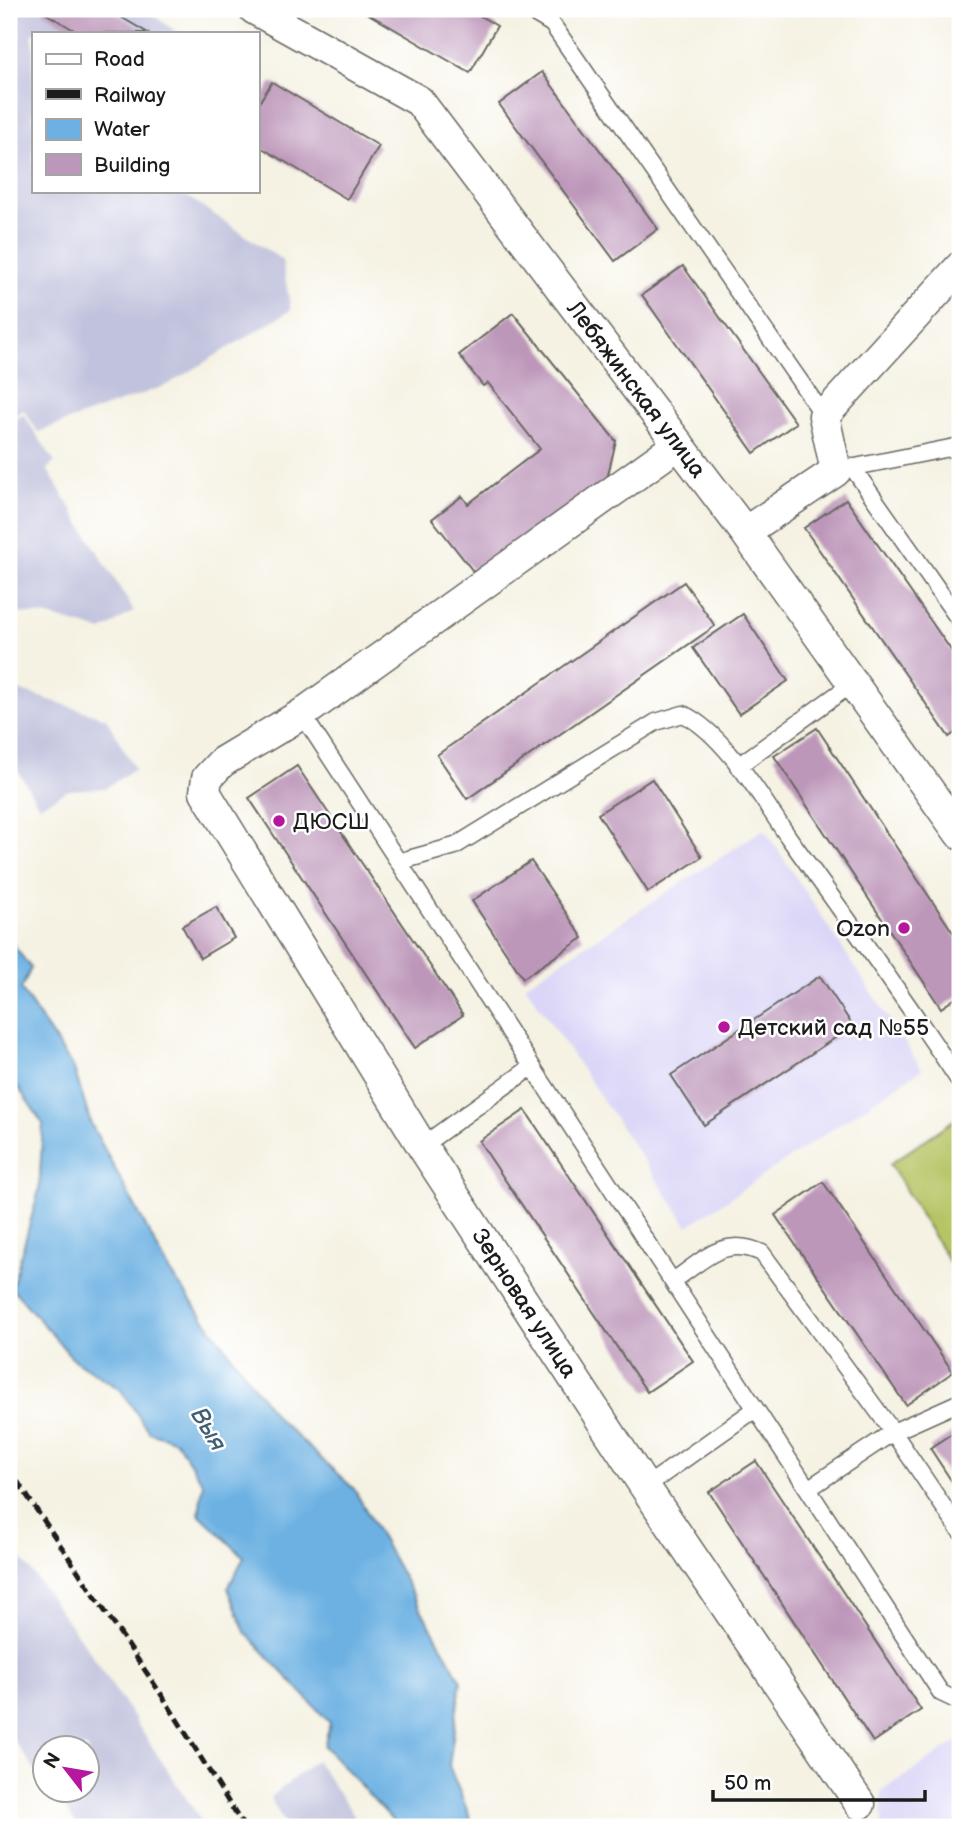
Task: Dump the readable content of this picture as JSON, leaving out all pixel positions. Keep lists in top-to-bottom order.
{
  "streets": {
    "street": ["Лебяжинская улица", "Зерновая улица"]
  },
  "water": ["Выя"],
  "places": ["ДЮСШ", "Ozon", "Детский сад №55"],
  "legend": [
    "Road",
    "Railway",
    "Water",
    "Building"
  ],
  "scale_bar": "50 m",
  "north": "top left"
}
